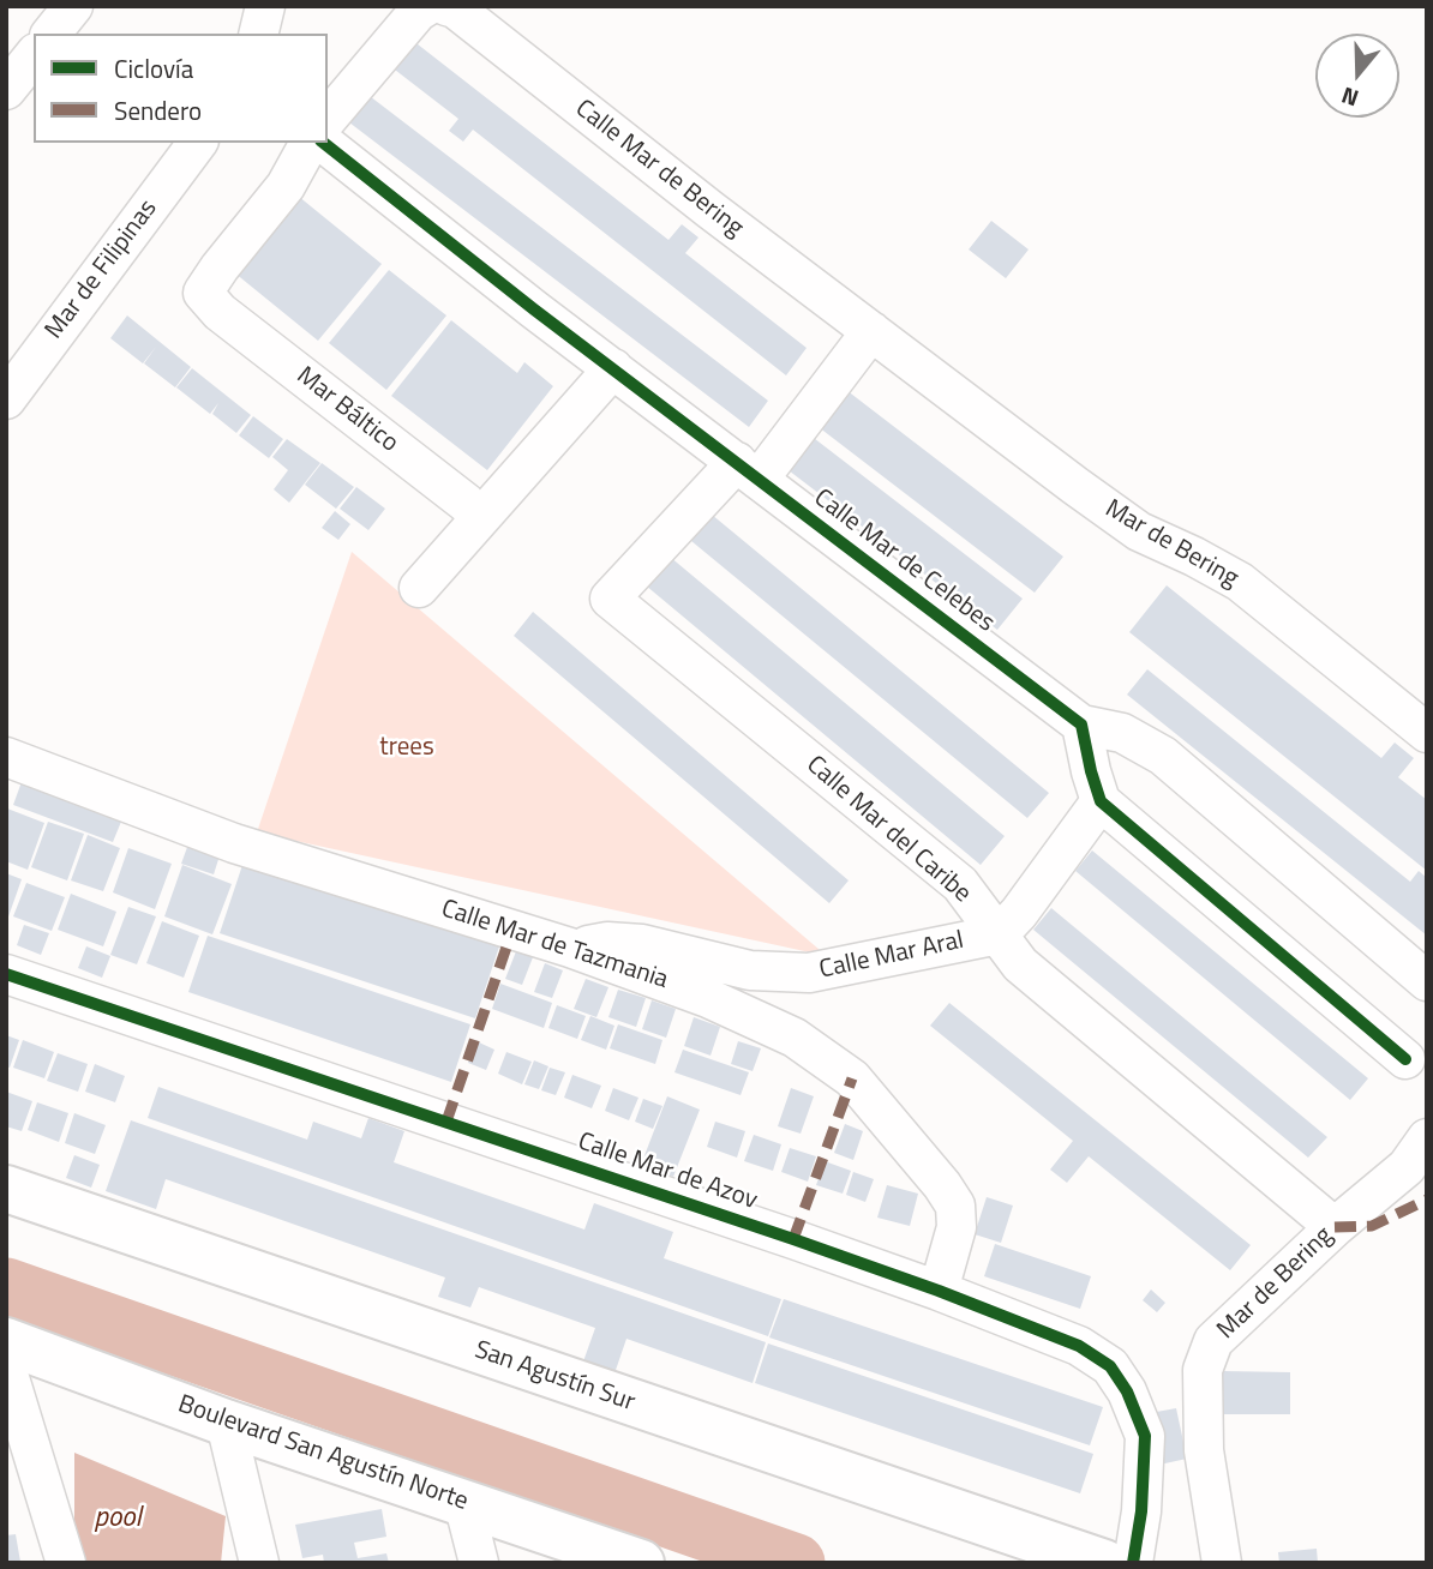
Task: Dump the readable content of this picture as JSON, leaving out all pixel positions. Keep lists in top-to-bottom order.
{
  "streets": {
    "main road": ["San Agustín Sur", "Boulevard San Agustín Norte"],
    "street": [
      "Calle Mar de Bering",
      "Mar de Filipinas",
      "Mar Báltico",
      "Mar de Bering",
      "Calle Mar de Celebes",
      "Calle Mar del Caribe",
      "Calle Mar de Tazmania",
      "Calle Mar Aral",
      "Calle Mar de Azov"
    ]
  },
  "crossings": [
    ["Calle Mar de Bering", "Mar de Bering"],
    ["Mar de Bering", "Calle Mar del Caribe"],
    ["Calle Mar de Celebes", "Calle Mar del Caribe"],
    ["Calle Mar del Caribe", "Calle Mar Aral"],
    ["Calle Mar de Tazmania", "Calle Mar Aral"],
    ["Calle Mar de Tazmania", "Calle Mar de Azov"]
  ],
  "water": ["pool"],
  "parks": ["trees"],
  "legend": ["Ciclovía", "Sendero"],
  "north": "bottom"
}
